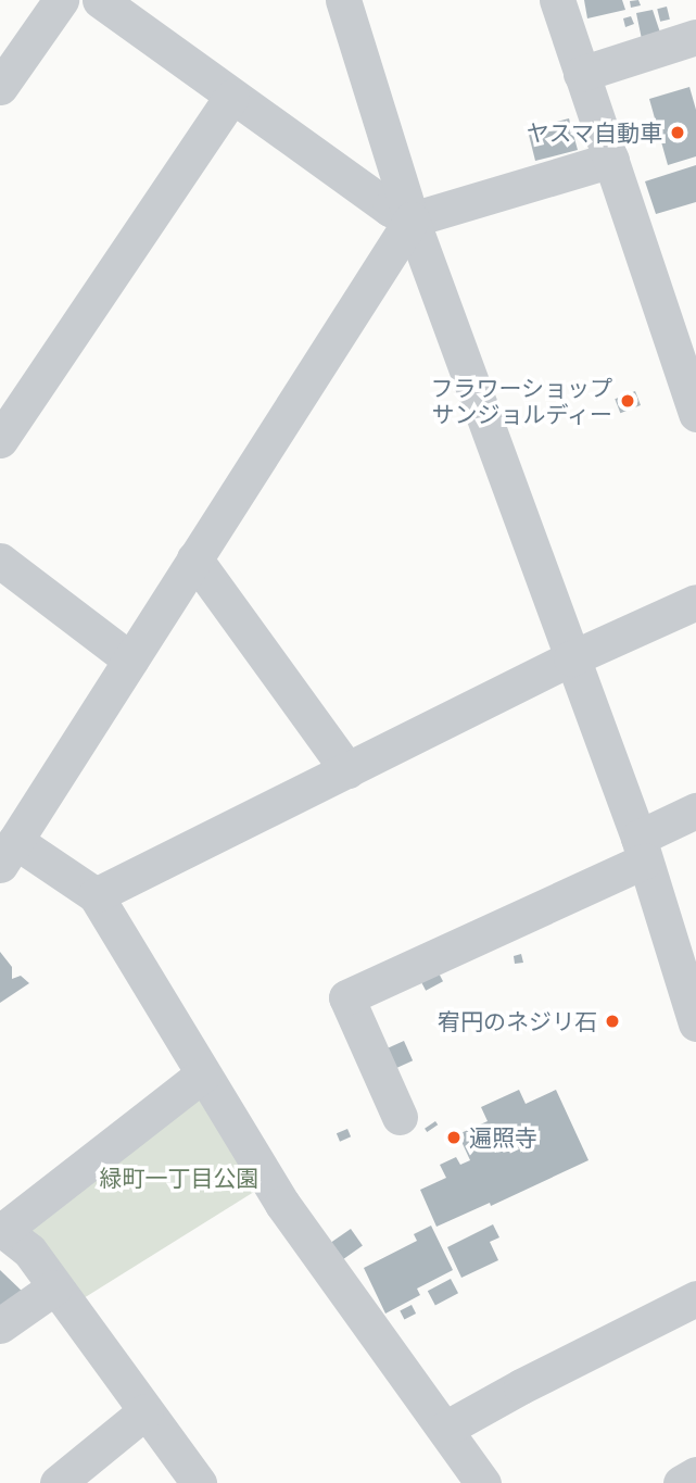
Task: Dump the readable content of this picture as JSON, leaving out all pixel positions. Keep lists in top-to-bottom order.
{
  "parks": ["緑町一丁目公園"],
  "places": [
    "ヤスマ自動車",
    "フラワーショップ サンジョルディー",
    "宥円のネジリ石",
    "遍照寺"
  ]
}
